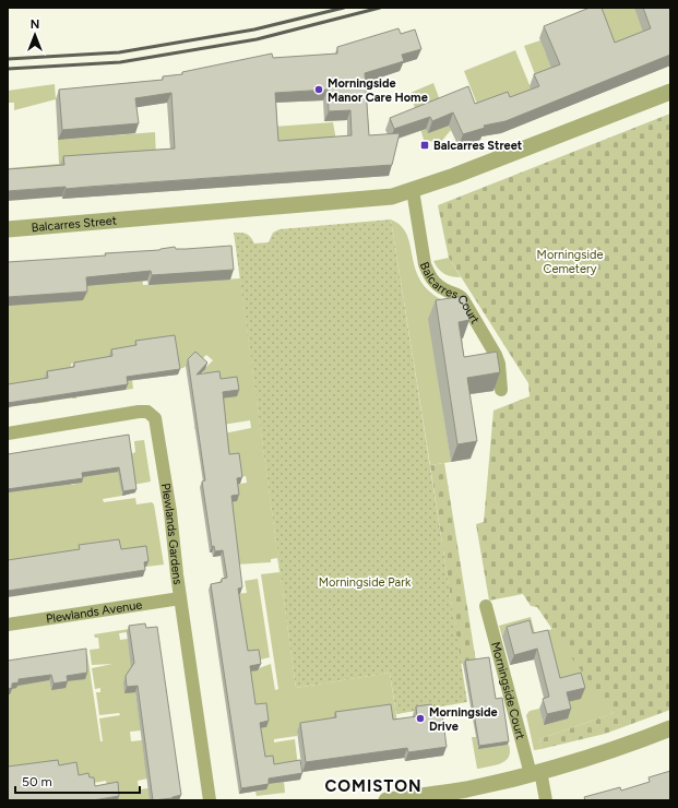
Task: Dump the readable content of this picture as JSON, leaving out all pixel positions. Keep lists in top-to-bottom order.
{
  "streets": {
    "street": [
      "Balcarres Street",
      "Balcarres Court",
      "Plewlands Gardens",
      "Plewlands Avenue",
      "Morningside Court"
    ]
  },
  "crossings": [
    ["Balcarres Street", "Balcarres Court"],
    ["Plewlands Gardens", "Plewlands Avenue"]
  ],
  "districts": ["COMISTON"],
  "parks": ["Morningside Cemetery", "Morningside Park"],
  "places": {
    "other": ["Morningside Manor Care Home", "Morningside Drive"],
    "transit": ["Balcarres Street"]
  },
  "scale_bar": "50 m",
  "north": "top"
}
